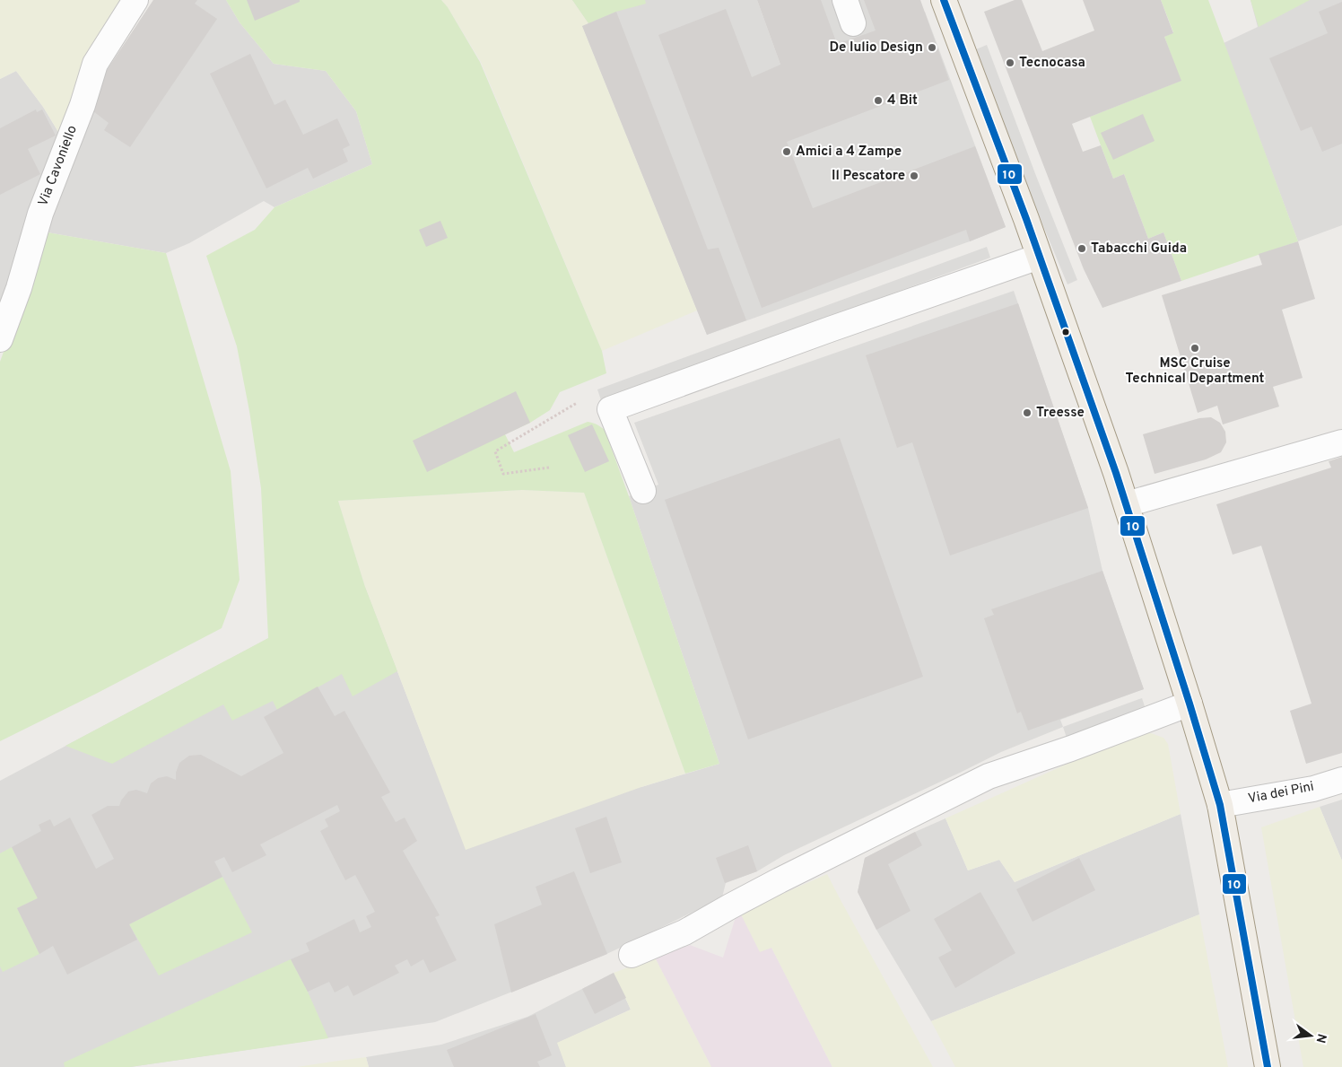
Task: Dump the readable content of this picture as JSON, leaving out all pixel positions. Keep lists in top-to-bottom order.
{
  "streets": {
    "street": ["Via Cavoniello", "Via dei Pini"]
  },
  "places": [
    "De Iulio Design",
    "Tecnocasa",
    "4 Bit",
    "Amici a 4 Zampe",
    "Il Pescatore",
    "Tabacchi Guida",
    "MSC Cruise Technical Department",
    "Treesse"
  ],
  "lines": ["transit line 10"],
  "north": "right"
}
